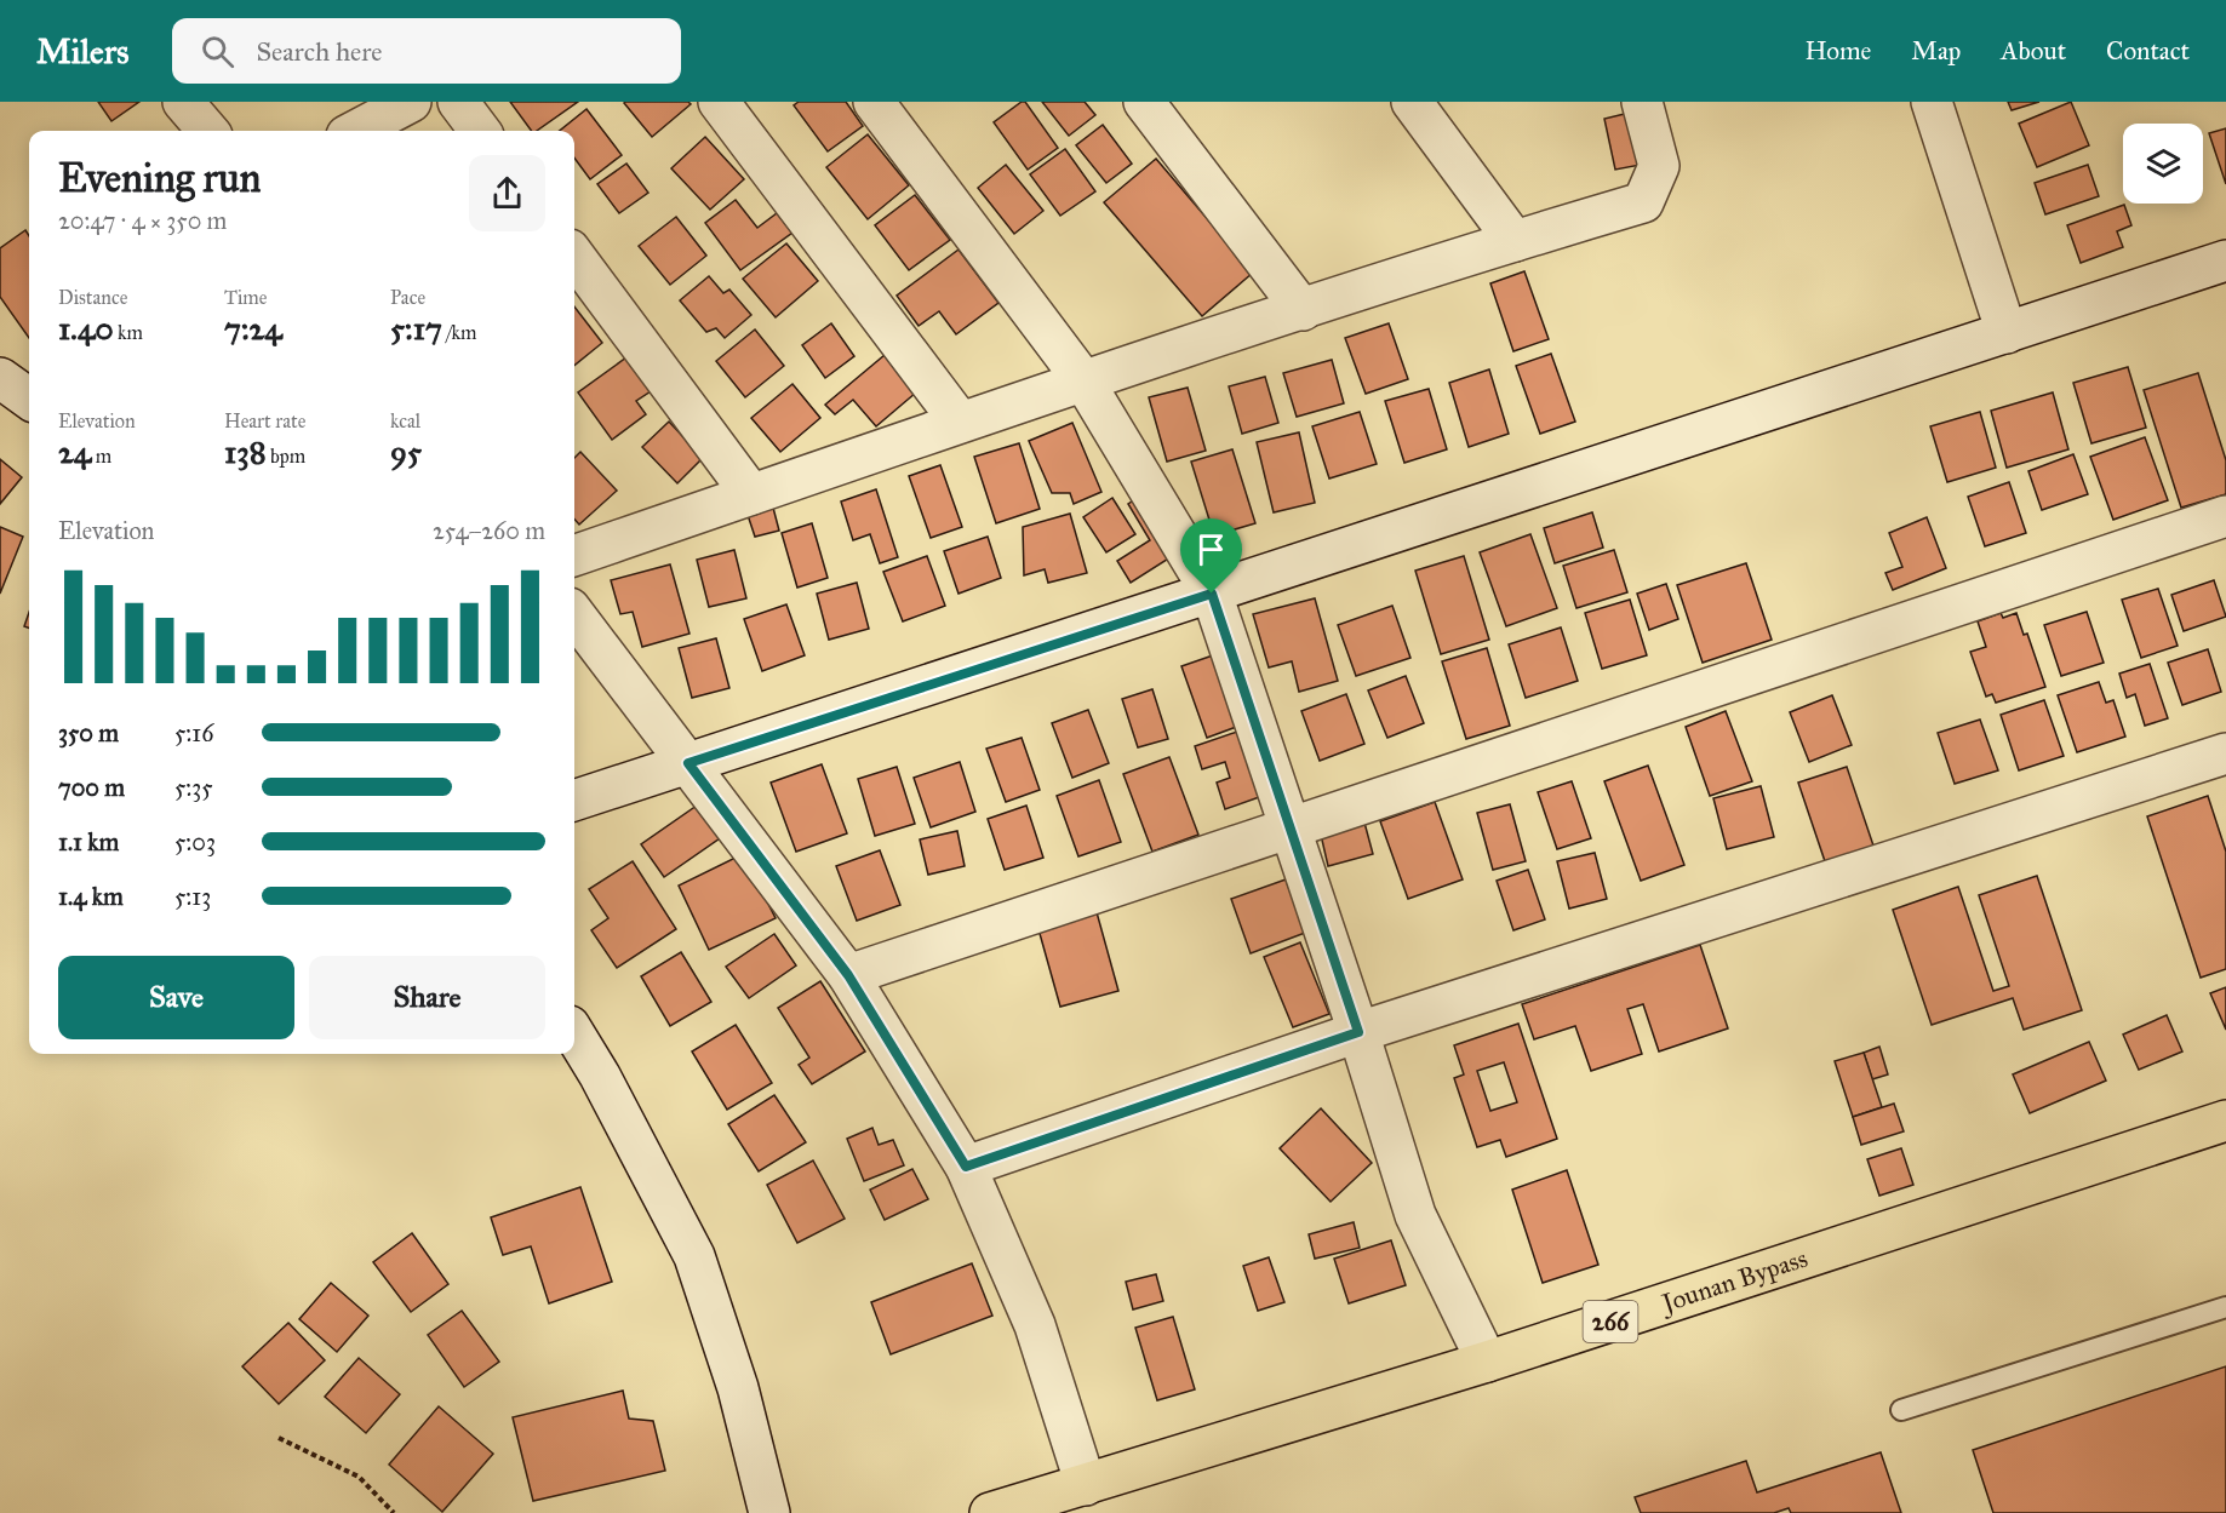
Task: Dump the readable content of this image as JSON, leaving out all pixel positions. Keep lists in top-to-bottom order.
{
  "streets": {
    "highway": ["Jounan Bypass", "266"]
  },
  "page": {
    "header": "Milers",
    "search": "Search here",
    "nav": [
      "Home",
      "Map",
      "About",
      "Contact"
    ],
    "heading": ["Evening run", "20:47 · 4 × 350 m"],
    "stats": [
      ["Distance", "1.40 km"],
      ["Time", "7:24"],
      ["Pace", "5:17 /km"],
      ["Elevation", "24 m"],
      ["Heart rate", "138 bpm"],
      ["kcal", "95"]
    ],
    "chart": ["Elevation", "254–260 m"],
    "list": [
      {
        "name": "350 m",
        "note": "5:16"
      },
      {
        "name": "700 m",
        "note": "5:35"
      },
      {
        "name": "1.1 km",
        "note": "5:03"
      },
      {
        "name": "1.4 km",
        "note": "5:13"
      }
    ],
    "buttons": ["Save", "Share"]
  }
}
